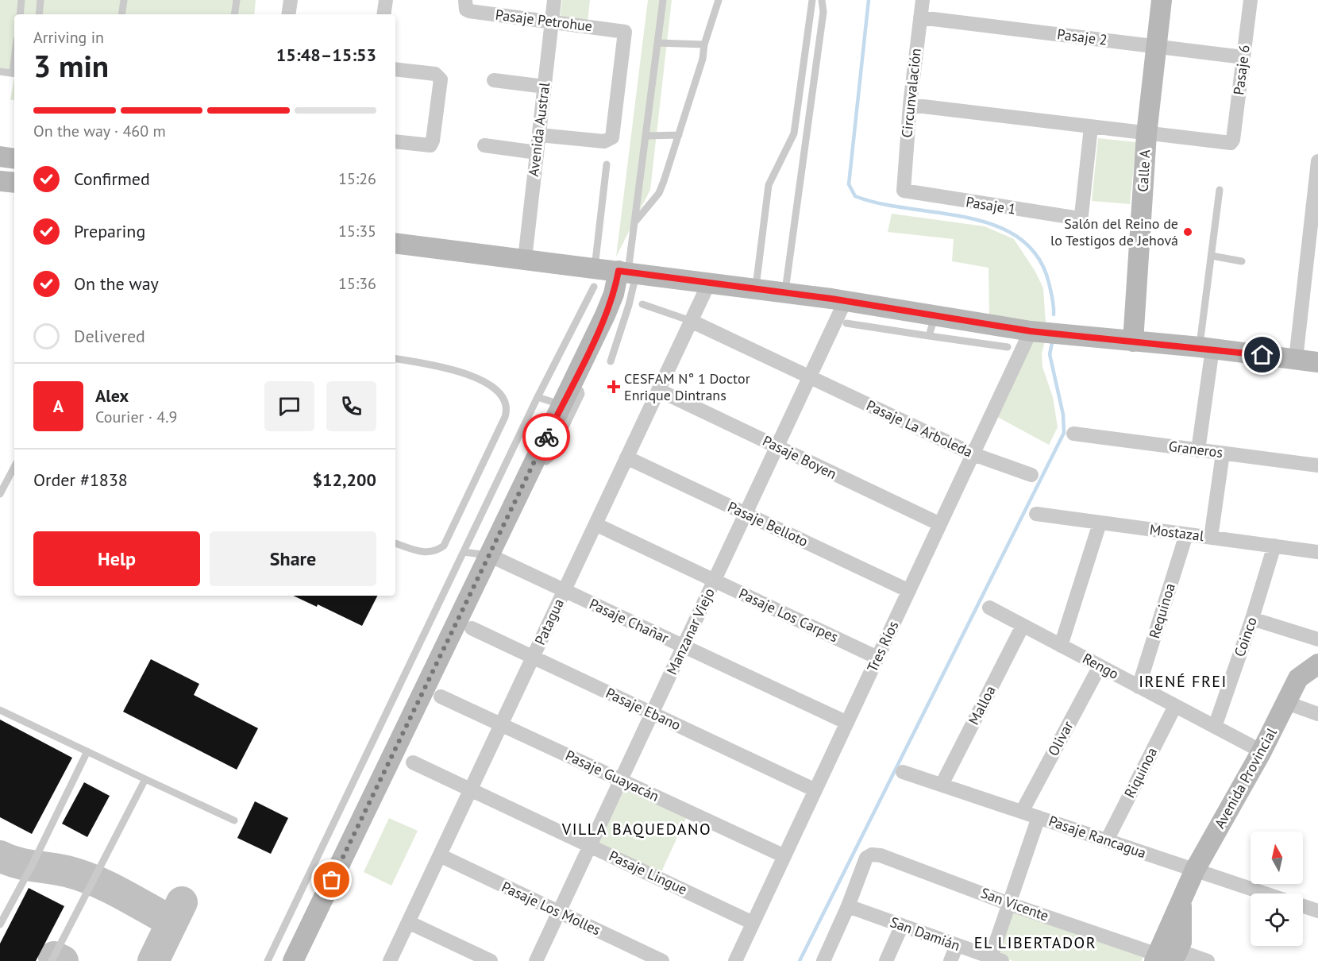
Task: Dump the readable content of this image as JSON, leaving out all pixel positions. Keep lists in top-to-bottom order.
{
  "streets": {
    "street": [
      "Pasaje Petrohue",
      "Pasaje 2",
      "Pasaje 6",
      "Circunvalación",
      "Avenida Austral",
      "Calle A",
      "Pasaje 1",
      "Pasaje La Arboleda",
      "Graneros",
      "Pasaje Boyen",
      "Pasaje Belloto",
      "Mostazal",
      "Requinoa",
      "Pasaje Los Carpes",
      "Pasaje Chañar",
      "Patagua",
      "Manzanar Viejo",
      "Coinco",
      "Tres Ríos",
      "Rengo",
      "Malloa",
      "Pasaje Ebano",
      "Olivar",
      "Riquinoa",
      "Pasaje Guayacán",
      "Avenida Provincial",
      "Pasaje Rancagua",
      "Pasaje Lingue",
      "San Vicente",
      "Pasaje Los Molles",
      "San Damián"
    ]
  },
  "crossings": [
    ["Pasaje Petrohue", "Avenida Austral"],
    ["Pasaje 2", "Pasaje 6"],
    ["Pasaje 2", "Circunvalación"],
    ["Pasaje 2", "Calle A"],
    ["Pasaje 6", "Calle A"],
    ["Circunvalación", "Pasaje 1"],
    ["Pasaje La Arboleda", "Patagua"],
    ["Pasaje La Arboleda", "Manzanar Viejo"],
    ["Pasaje La Arboleda", "Tres Ríos"],
    ["Pasaje Boyen", "Patagua"],
    ["Pasaje Boyen", "Manzanar Viejo"],
    ["Pasaje Boyen", "Tres Ríos"],
    ["Pasaje Belloto", "Patagua"],
    ["Pasaje Belloto", "Manzanar Viejo"],
    ["Pasaje Belloto", "Tres Ríos"],
    ["Mostazal", "Requinoa"],
    ["Mostazal", "Coinco"],
    ["Requinoa", "Rengo"],
    ["Pasaje Los Carpes", "Patagua"],
    ["Pasaje Los Carpes", "Manzanar Viejo"],
    ["Pasaje Los Carpes", "Tres Ríos"],
    ["Pasaje Chañar", "Patagua"],
    ["Pasaje Chañar", "Manzanar Viejo"],
    ["Pasaje Chañar", "Tres Ríos"],
    ["Patagua", "Pasaje Ebano"],
    ["Patagua", "Pasaje Guayacán"],
    ["Patagua", "Pasaje Lingue"],
    ["Patagua", "Pasaje Los Molles"],
    ["Manzanar Viejo", "Pasaje Ebano"],
    ["Manzanar Viejo", "Pasaje Guayacán"],
    ["Manzanar Viejo", "Pasaje Lingue"],
    ["Manzanar Viejo", "Pasaje Los Molles"],
    ["Coinco", "Rengo"],
    ["Tres Ríos", "Pasaje Ebano"],
    ["Tres Ríos", "Pasaje Guayacán"],
    ["Tres Ríos", "Pasaje Lingue"],
    ["Rengo", "Malloa"],
    ["Rengo", "Olivar"],
    ["Rengo", "Riquinoa"],
    ["Rengo", "Avenida Provincial"],
    ["Malloa", "Pasaje Rancagua"],
    ["Olivar", "Pasaje Rancagua"],
    ["Riquinoa", "Pasaje Rancagua"],
    ["Avenida Provincial", "Pasaje Rancagua"],
    ["Avenida Provincial", "San Vicente"],
    ["San Vicente", "San Damián"]
  ],
  "districts": ["IRENÉ FREI", "VILLA BAQUEDANO", "EL LIBERTADOR"],
  "places": {
    "other": ["Salón del Reino de lo Testigos de Jehová"],
    "health": ["CESFAM N° 1 Doctor Enrique Dintrans"]
  },
  "north": "top",
  "page": {
    "heading": ["3 min", "Arriving in", "15:48–15:53"],
    "panel": [
      "Alex",
      "Courier · 4.9",
      "Order #1838",
      "$12,200"
    ],
    "bar": "On the way · 460 m",
    "list": [
      ["Confirmed", "15:26"],
      ["Preparing", "15:35"],
      ["On the way", "15:36"],
      "Delivered"
    ],
    "round": "A",
    "buttons": ["Help", "Share"]
  }
}
